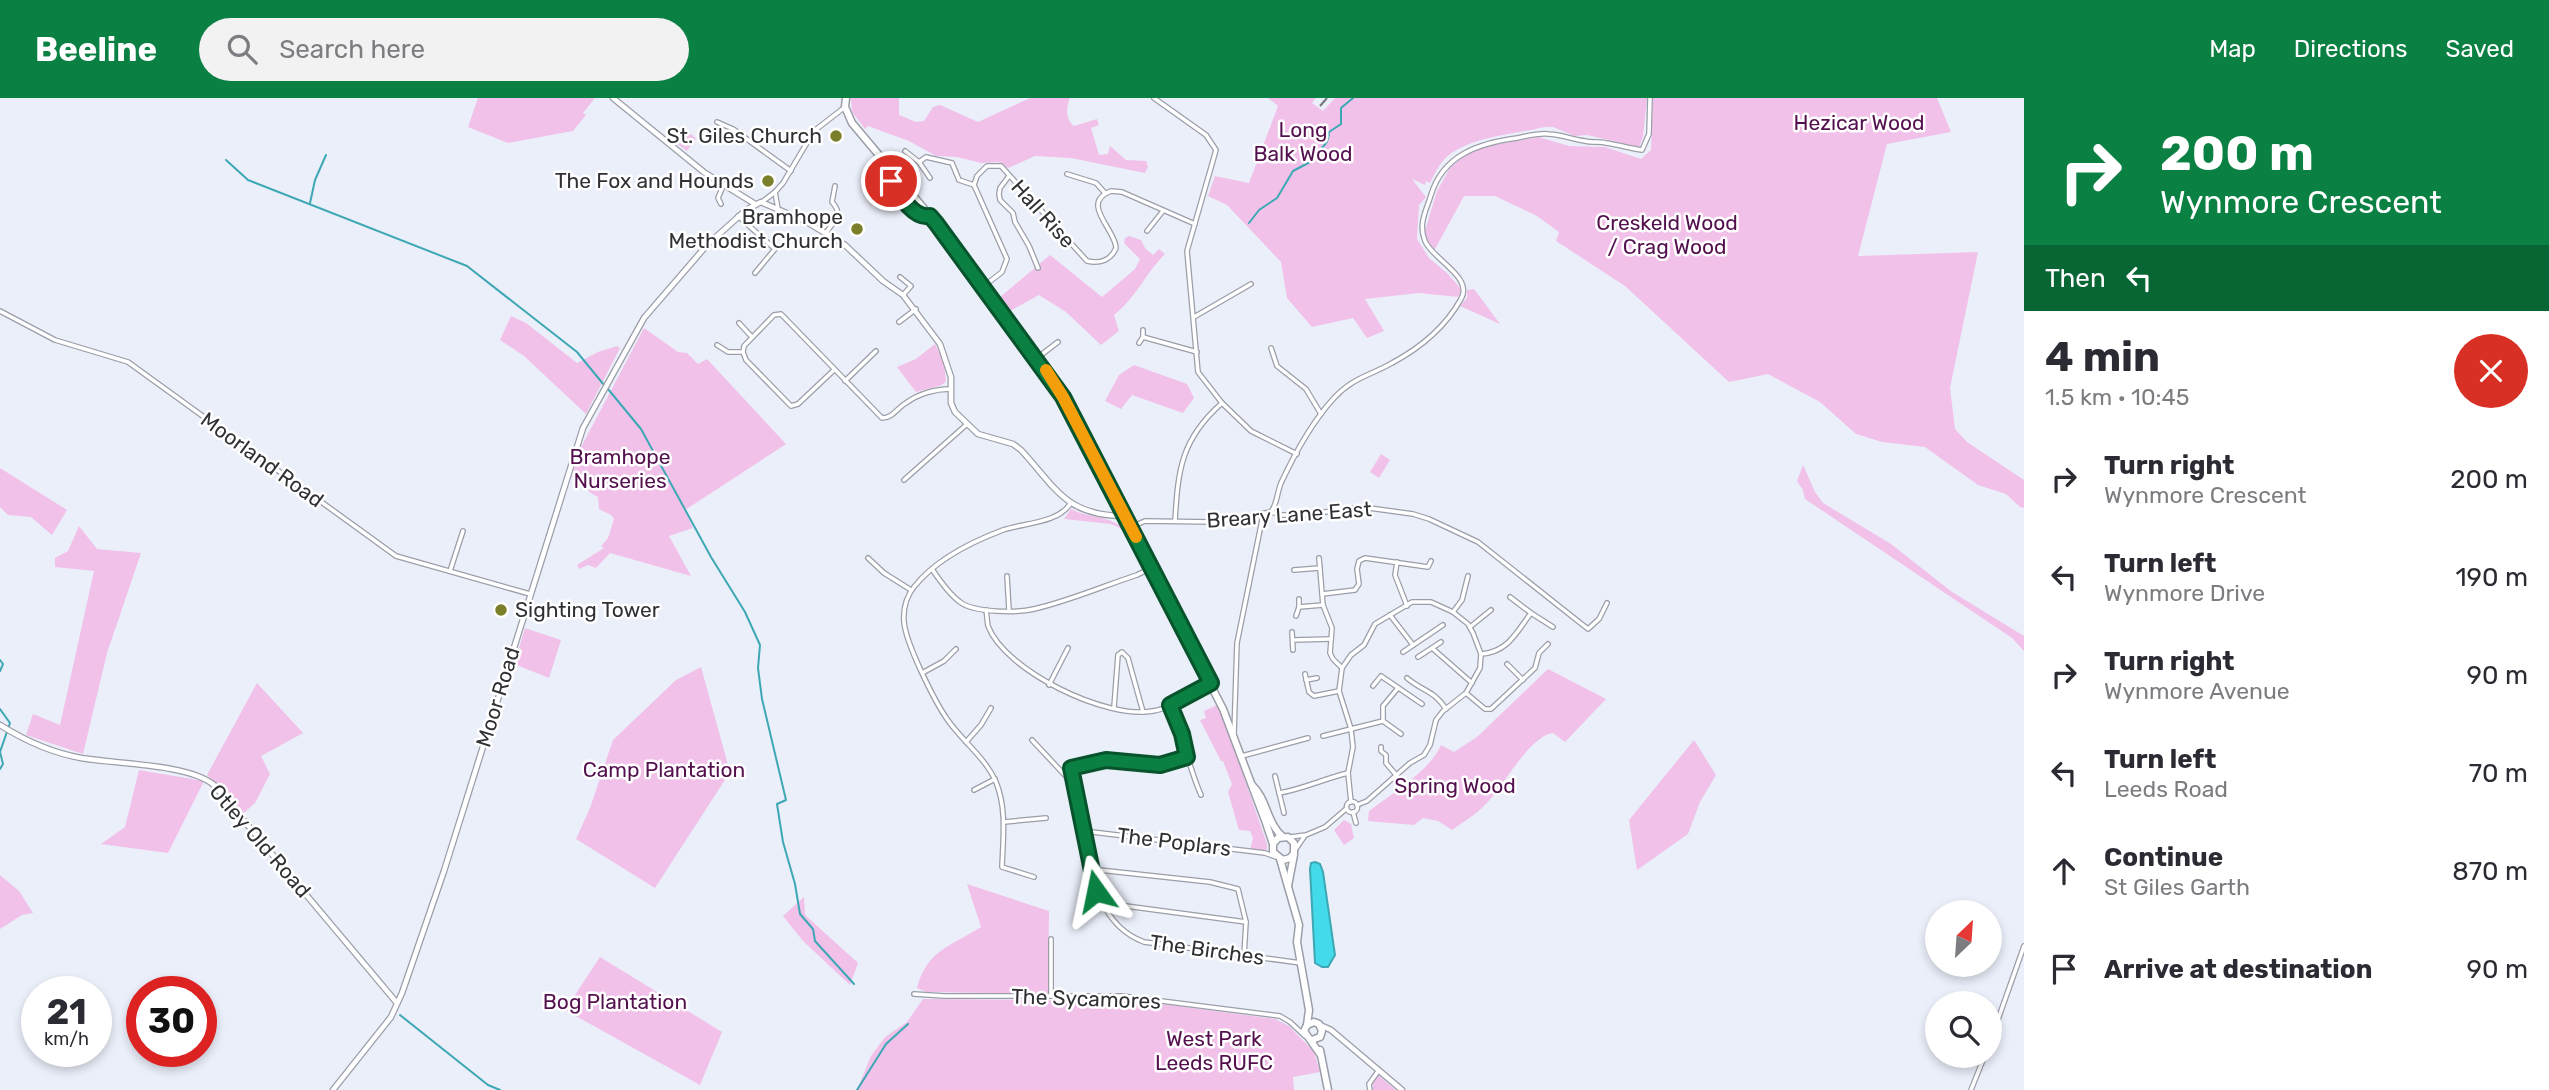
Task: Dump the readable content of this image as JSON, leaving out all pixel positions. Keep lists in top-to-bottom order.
{
  "streets": {
    "street": [
      "Hall Rise",
      "Moorland Road",
      "Breary Lane East",
      "Moor Road",
      "Otley Old Road",
      "The Poplars",
      "The Birches",
      "The Sycamores"
    ]
  },
  "crossings": [
    ["Moorland Road", "Moor Road"],
    ["Moor Road", "Otley Old Road"],
    ["The Poplars", "The Birches"]
  ],
  "parks": [
    "Hezicar Wood",
    "Long Balk Wood",
    "Creskeld Wood / Crag Wood",
    "Bramhope Nurseries",
    "Camp Plantation",
    "Spring Wood",
    "Bog Plantation",
    "West Park Leeds RUFC"
  ],
  "places": [
    "St. Giles Church",
    "The Fox and Hounds",
    "Bramhope Methodist Church",
    "Sighting Tower"
  ],
  "north": "top right",
  "page": {
    "header": "Beeline",
    "search": "Search here",
    "nav": ["Map", "Directions", "Saved"],
    "turn": ["200 m", "Wynmore Crescent"],
    "then": "Then",
    "heading": ["4 min", "1.5 km · 10:45"],
    "list": [
      {
        "name": "Turn right",
        "note": "Wynmore Crescent",
        "value": "200 m"
      },
      {
        "name": "Turn left",
        "note": "Wynmore Drive",
        "value": "190 m"
      },
      {
        "name": "Turn right",
        "note": "Wynmore Avenue",
        "value": "90 m"
      },
      {
        "name": "Turn left",
        "note": "Leeds Road",
        "value": "70 m"
      },
      {
        "name": "Continue",
        "note": "St Giles Garth",
        "value": "870 m"
      },
      {
        "name": "Arrive at destination",
        "value": "90 m"
      }
    ],
    "speed": "21 km/h",
    "limit": "30"
  }
}
